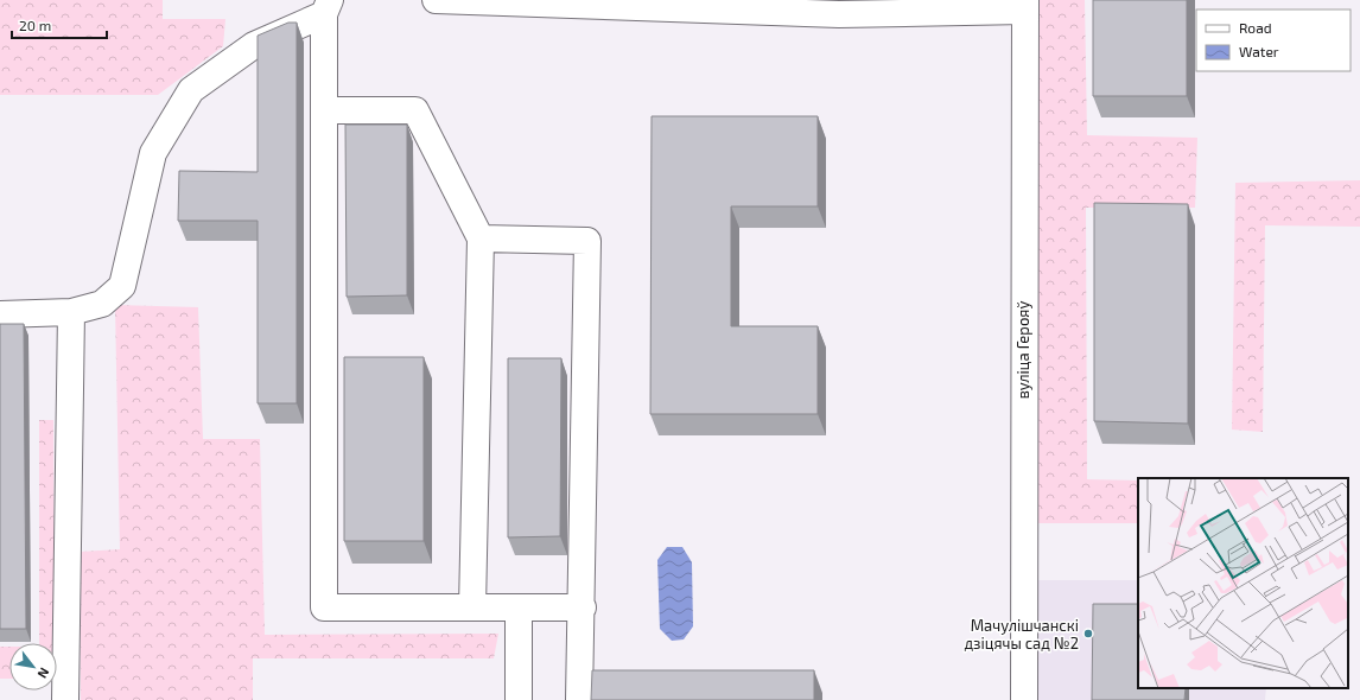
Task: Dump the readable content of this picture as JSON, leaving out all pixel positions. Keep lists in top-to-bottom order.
{
  "streets": {
    "street": ["вуліца Герояў"]
  },
  "places": ["Мачулішчанскі дзіцячы сад №2"],
  "legend": ["Road", "Water"],
  "scale_bar": "20 m",
  "north": "bottom right"
}
